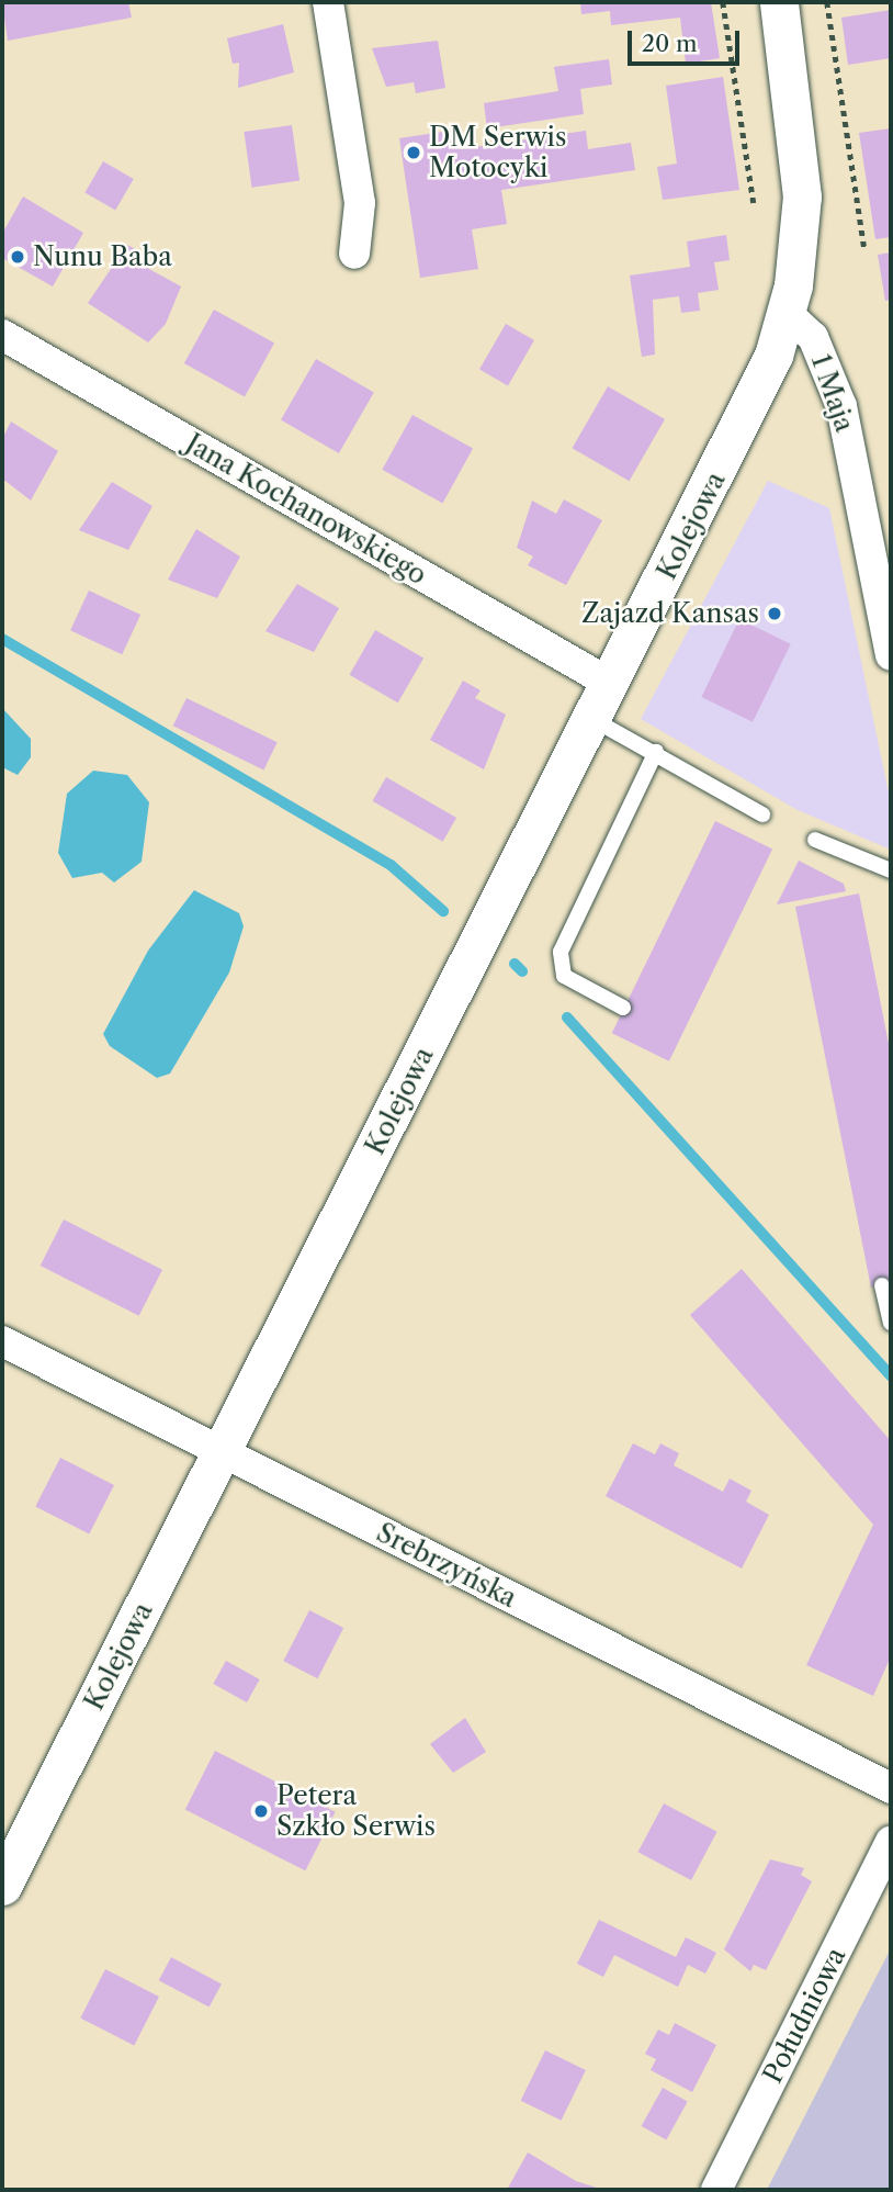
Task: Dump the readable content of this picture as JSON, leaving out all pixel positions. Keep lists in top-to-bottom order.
{
  "streets": {
    "street": [
      "1 Maja",
      "Jana Kochanowskiego",
      "Kolejowa",
      "Srebrzyńska",
      "Południowa"
    ]
  },
  "crossings": [
    ["1 Maja", "Kolejowa"],
    ["Jana Kochanowskiego", "Kolejowa"],
    ["Kolejowa", "Srebrzyńska"]
  ],
  "places": [
    "DM Serwis Motocyki",
    "Nunu Baba",
    "Zajazd Kansas",
    "Petera Szkło Serwis"
  ],
  "scale_bar": "20 m"
}
